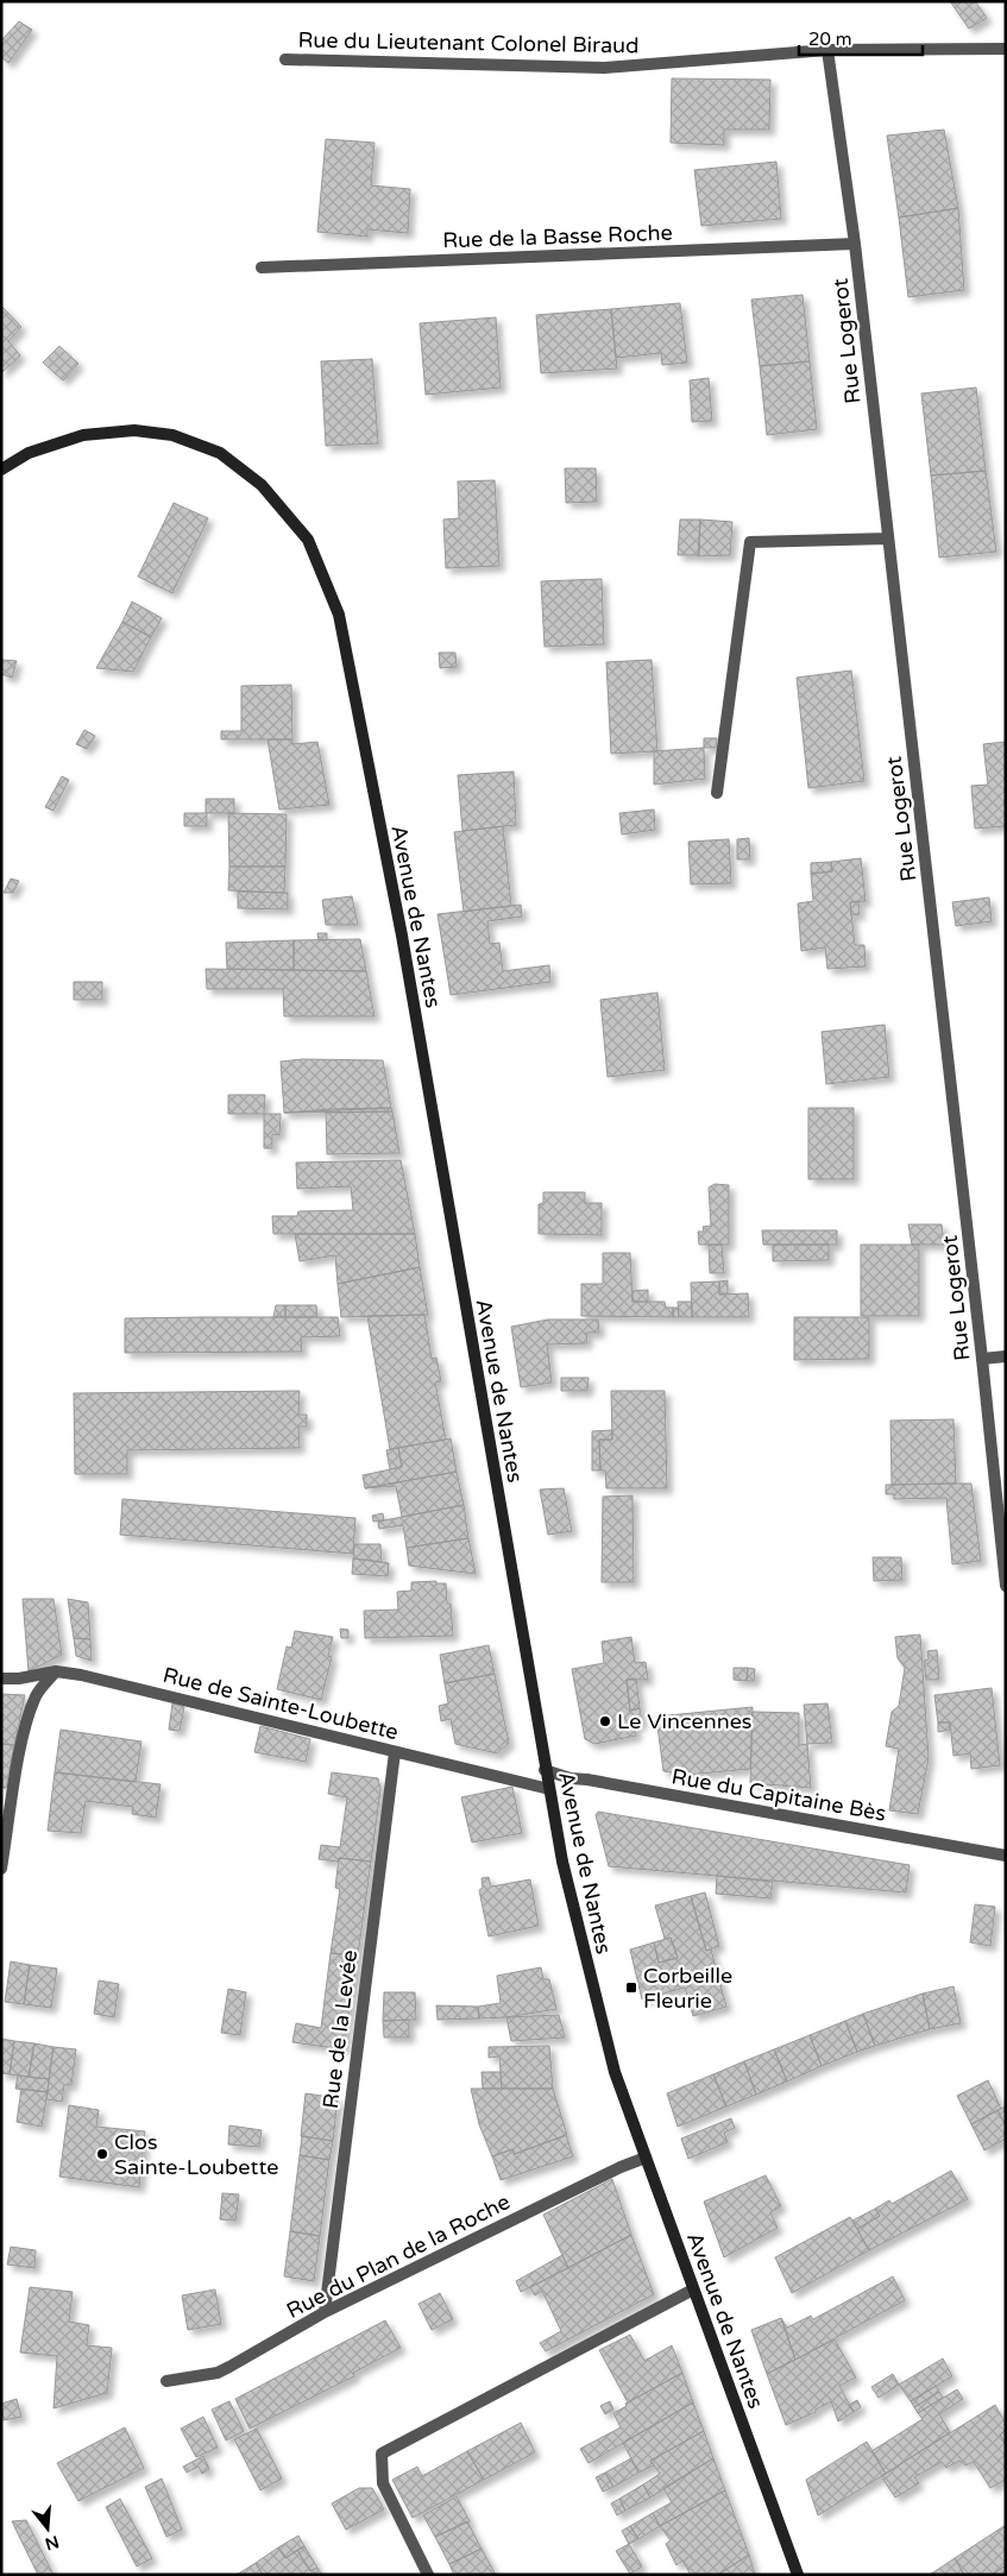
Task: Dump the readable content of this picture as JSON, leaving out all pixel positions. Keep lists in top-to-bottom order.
{
  "streets": {
    "main road": ["Avenue de Nantes"],
    "street": [
      "Rue du Lieutenant Colonel Biraud",
      "Rue de la Basse Roche",
      "Rue Logerot",
      "Rue de Sainte-Loubette",
      "Rue du Capitaine Bès",
      "Rue de la Levée",
      "Rue du Plan de la Roche"
    ]
  },
  "crossings": [
    ["Rue du Lieutenant Colonel Biraud", "Rue Logerot"],
    ["Rue de la Basse Roche", "Rue Logerot"],
    ["Avenue de Nantes", "Rue de Sainte-Loubette"],
    ["Avenue de Nantes", "Rue du Capitaine Bès"],
    ["Avenue de Nantes", "Rue du Plan de la Roche"],
    ["Rue de Sainte-Loubette", "Rue de la Levée"],
    ["Rue de la Levée", "Rue du Plan de la Roche"]
  ],
  "places": {
    "other": ["Le Vincennes", "Clos Sainte-Loubette"],
    "transit": ["Corbeille Fleurie"]
  },
  "scale_bar": "20 m",
  "north": "bottom"
}
